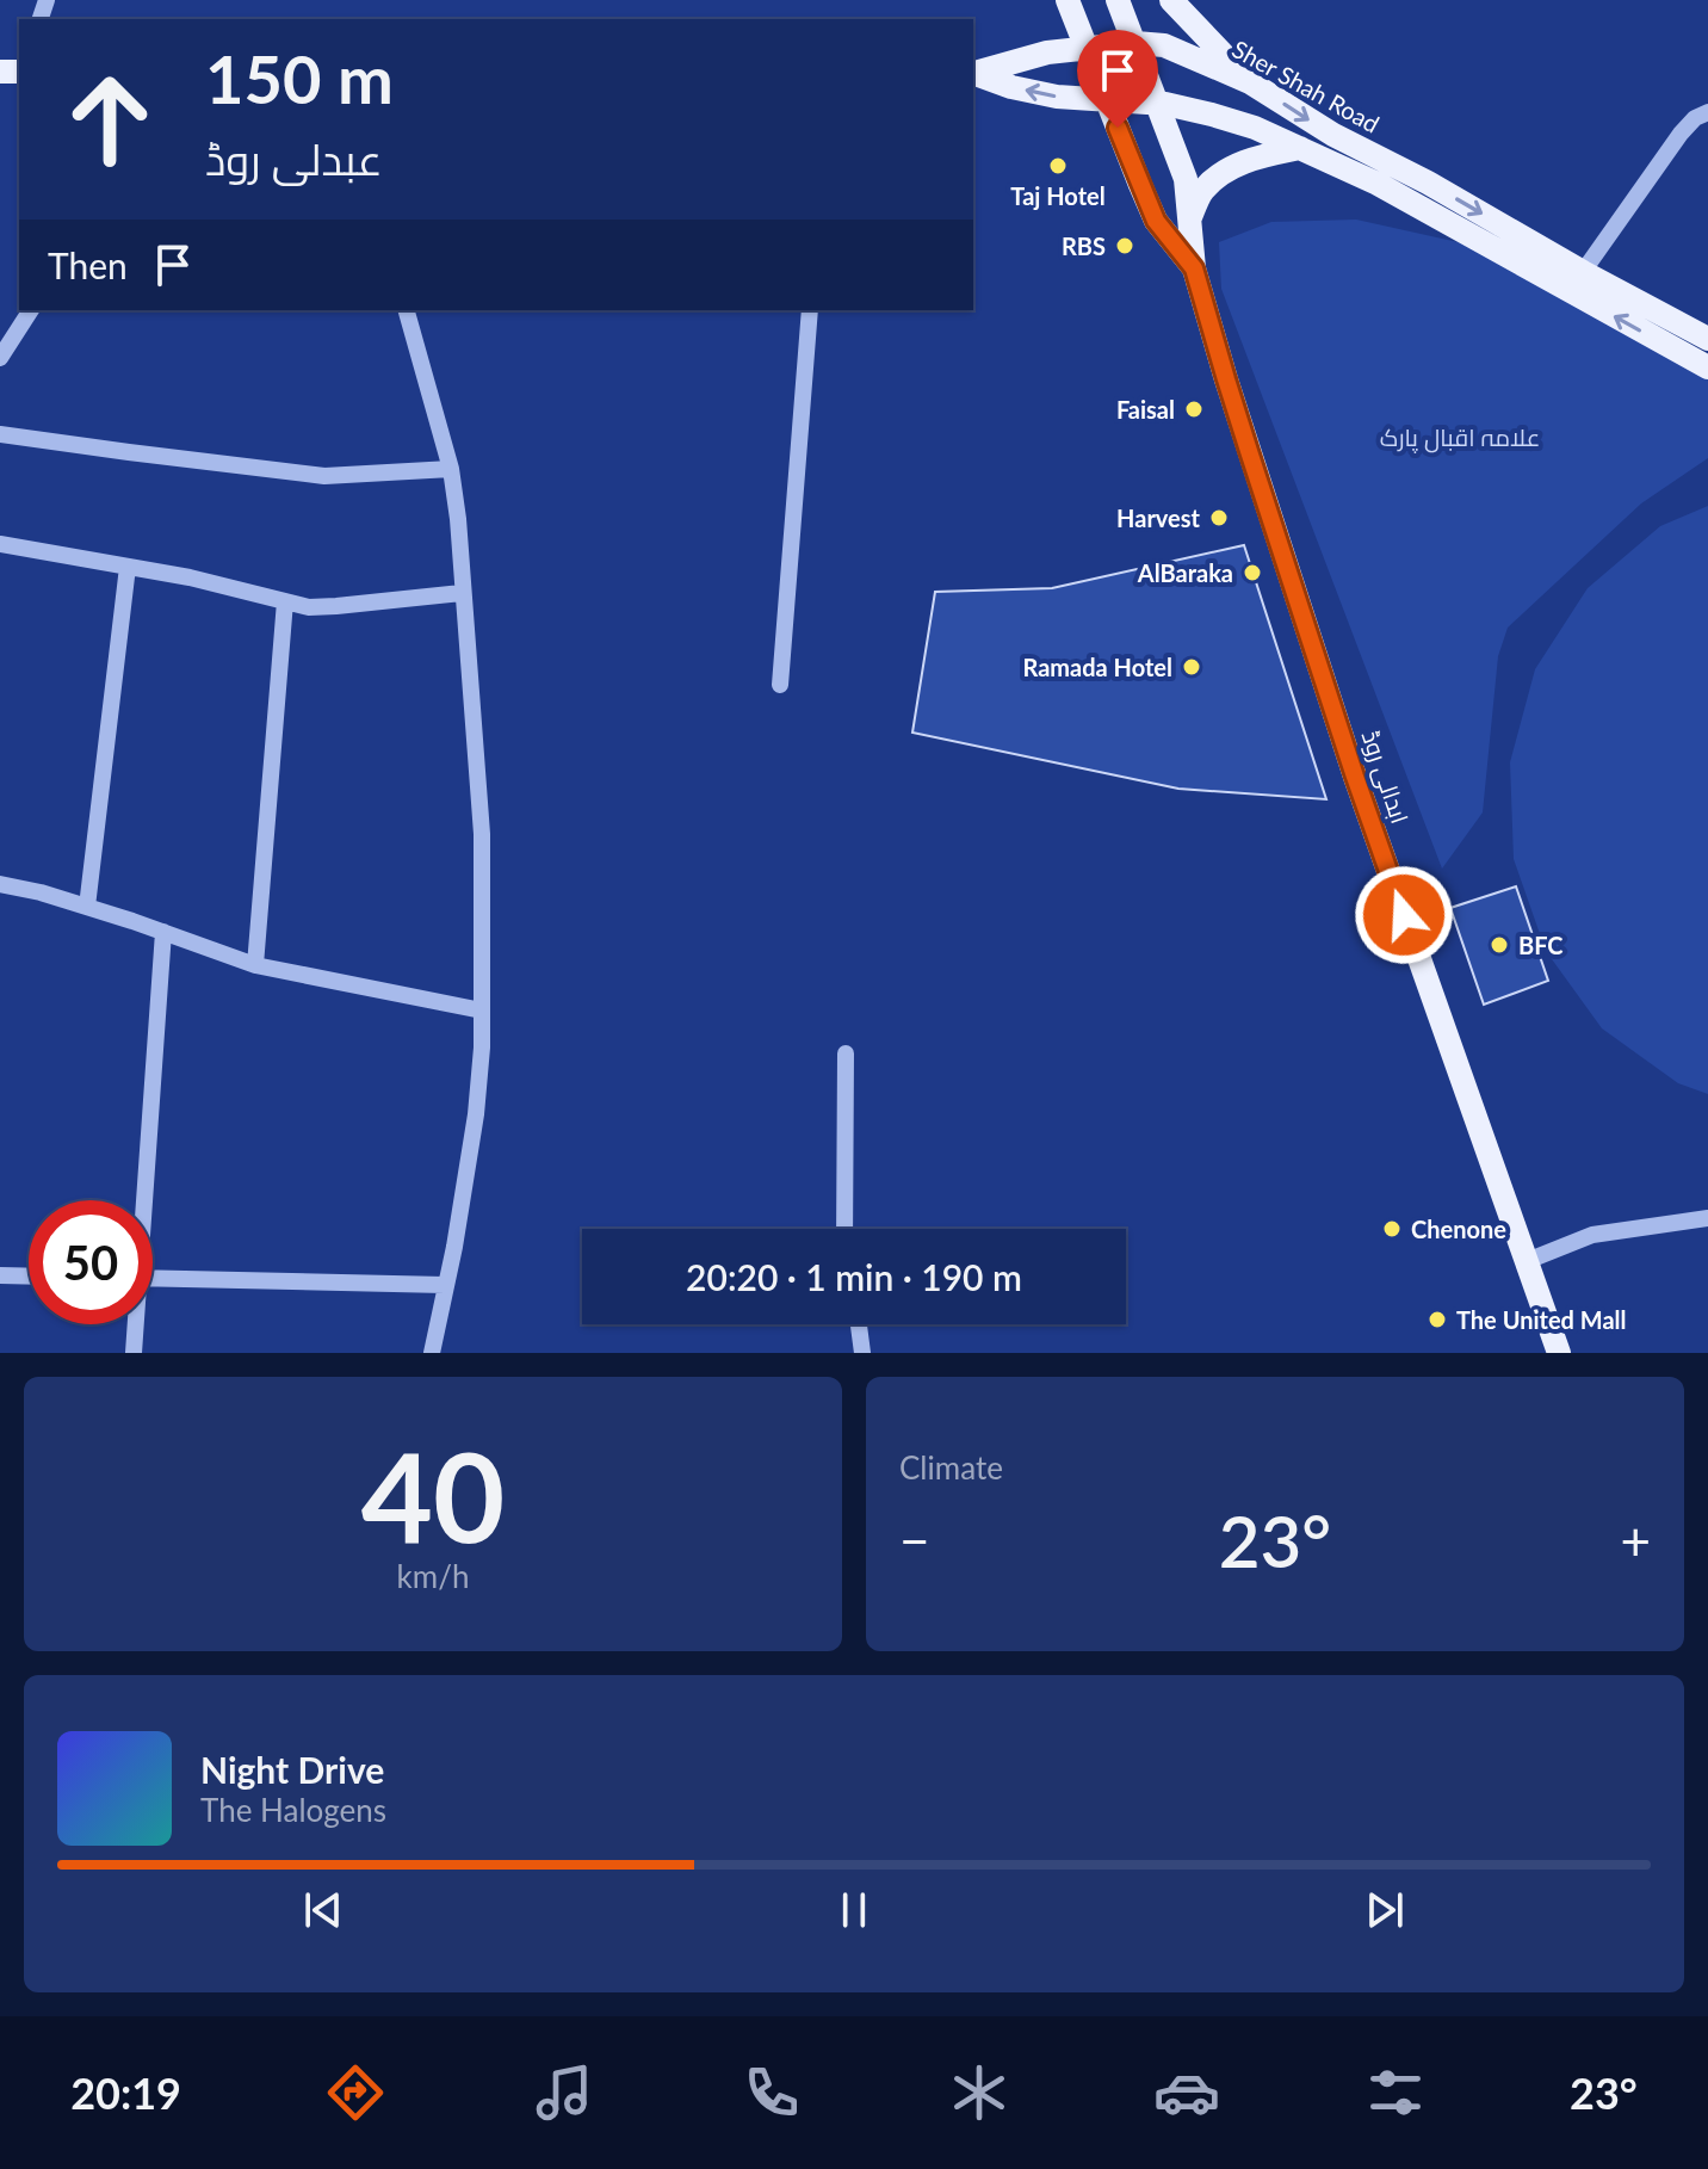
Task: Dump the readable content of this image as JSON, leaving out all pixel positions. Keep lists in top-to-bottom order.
{
  "streets": {
    "main road": ["Sher Shah Road", "ابدالی روڈ"]
  },
  "parks": ["علامہ اقبال پارک"],
  "places": [
    "Taj Hotel",
    "RBS",
    "Faisal",
    "Harvest",
    "AlBaraka",
    "Ramada Hotel",
    "BFC",
    "Chenone",
    "The United Mall"
  ],
  "page": {
    "turn": ["150 m", "عبدلی روڈ"],
    "then": "Then",
    "limit": "50",
    "trip": "20:20 · 1 min · 190 m",
    "tile": [
      ["40", "km/h"],
      "Climate"
    ],
    "heat": ["−", "23°", "+"],
    "song": ["Night Drive", "The Halogens"],
    "tabs": ["20:19", "23°"]
  }
}
